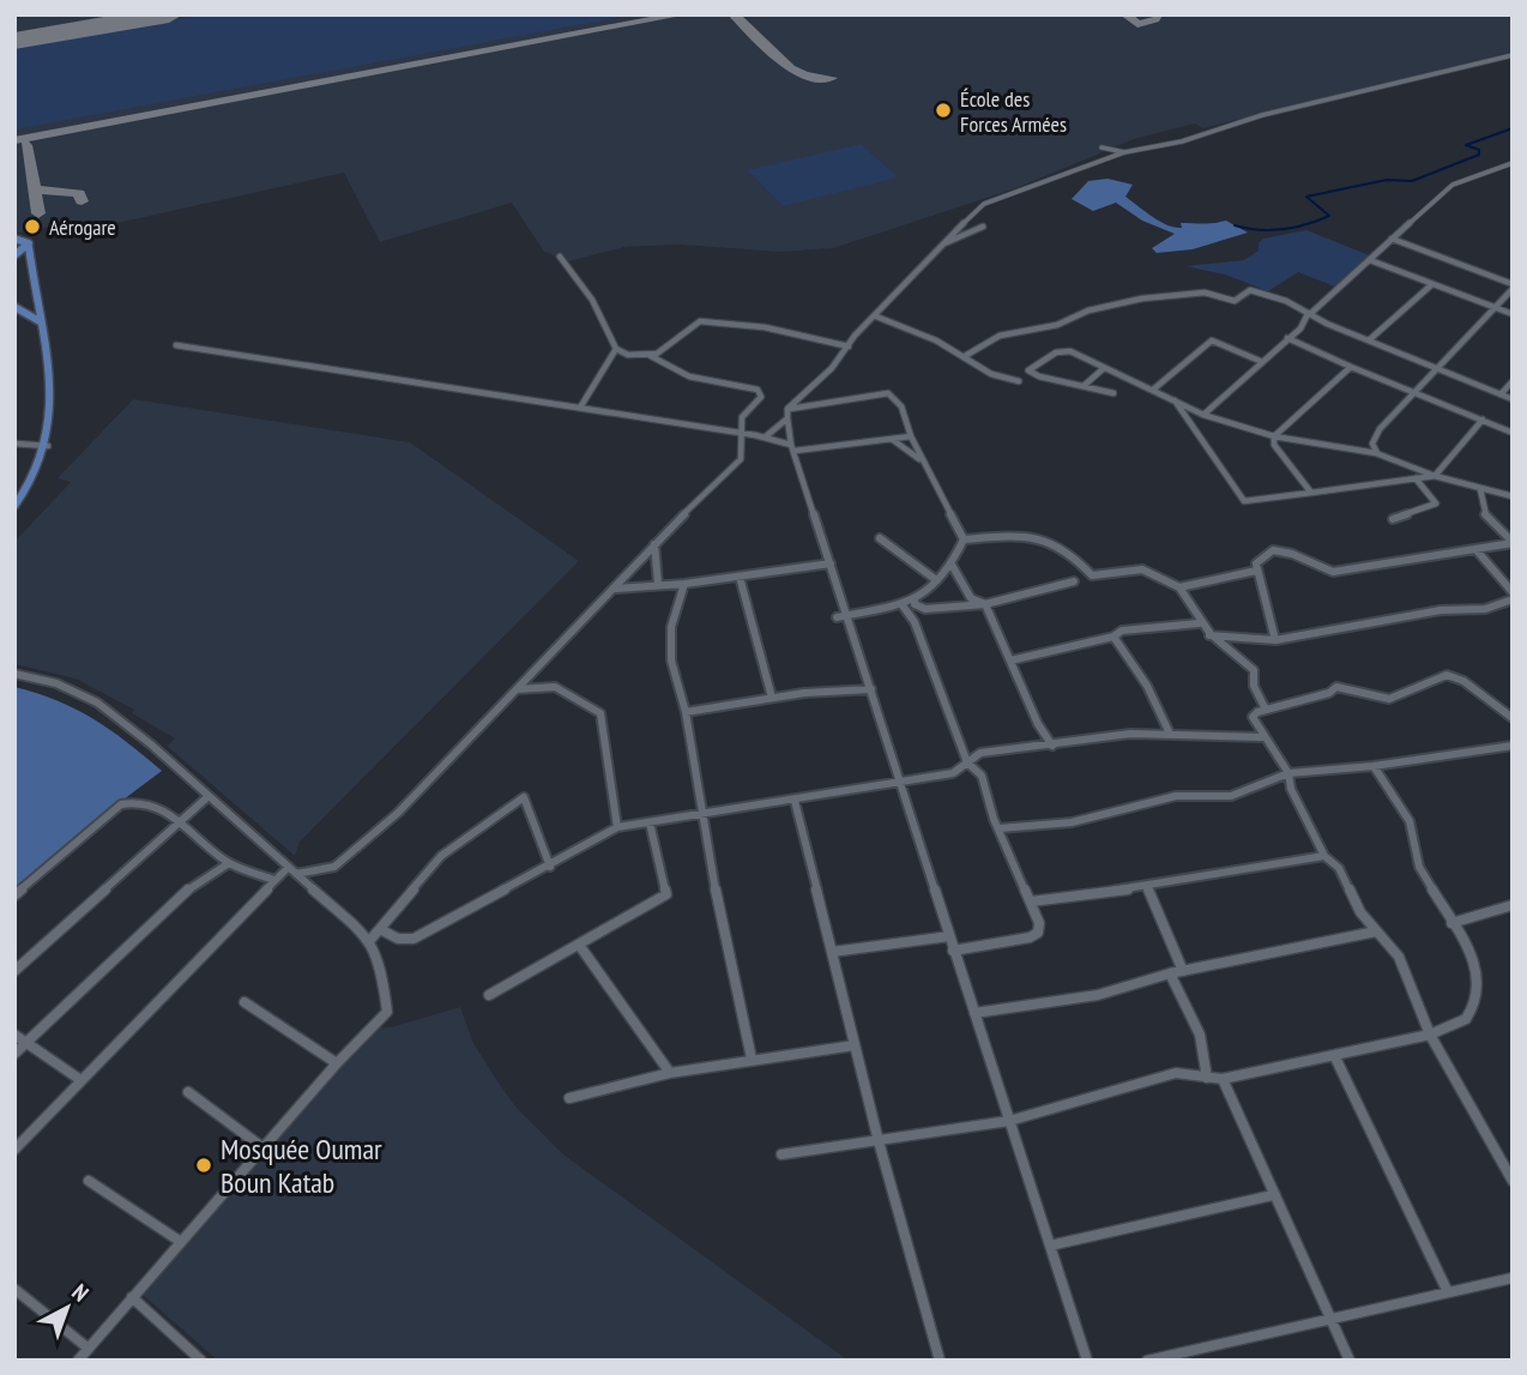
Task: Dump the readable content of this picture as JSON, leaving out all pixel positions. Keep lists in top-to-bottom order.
{
  "places": ["École des Forces Armées", "Aérogare", "Mosquée Oumar Boun Katab"],
  "north": "top right"
}
